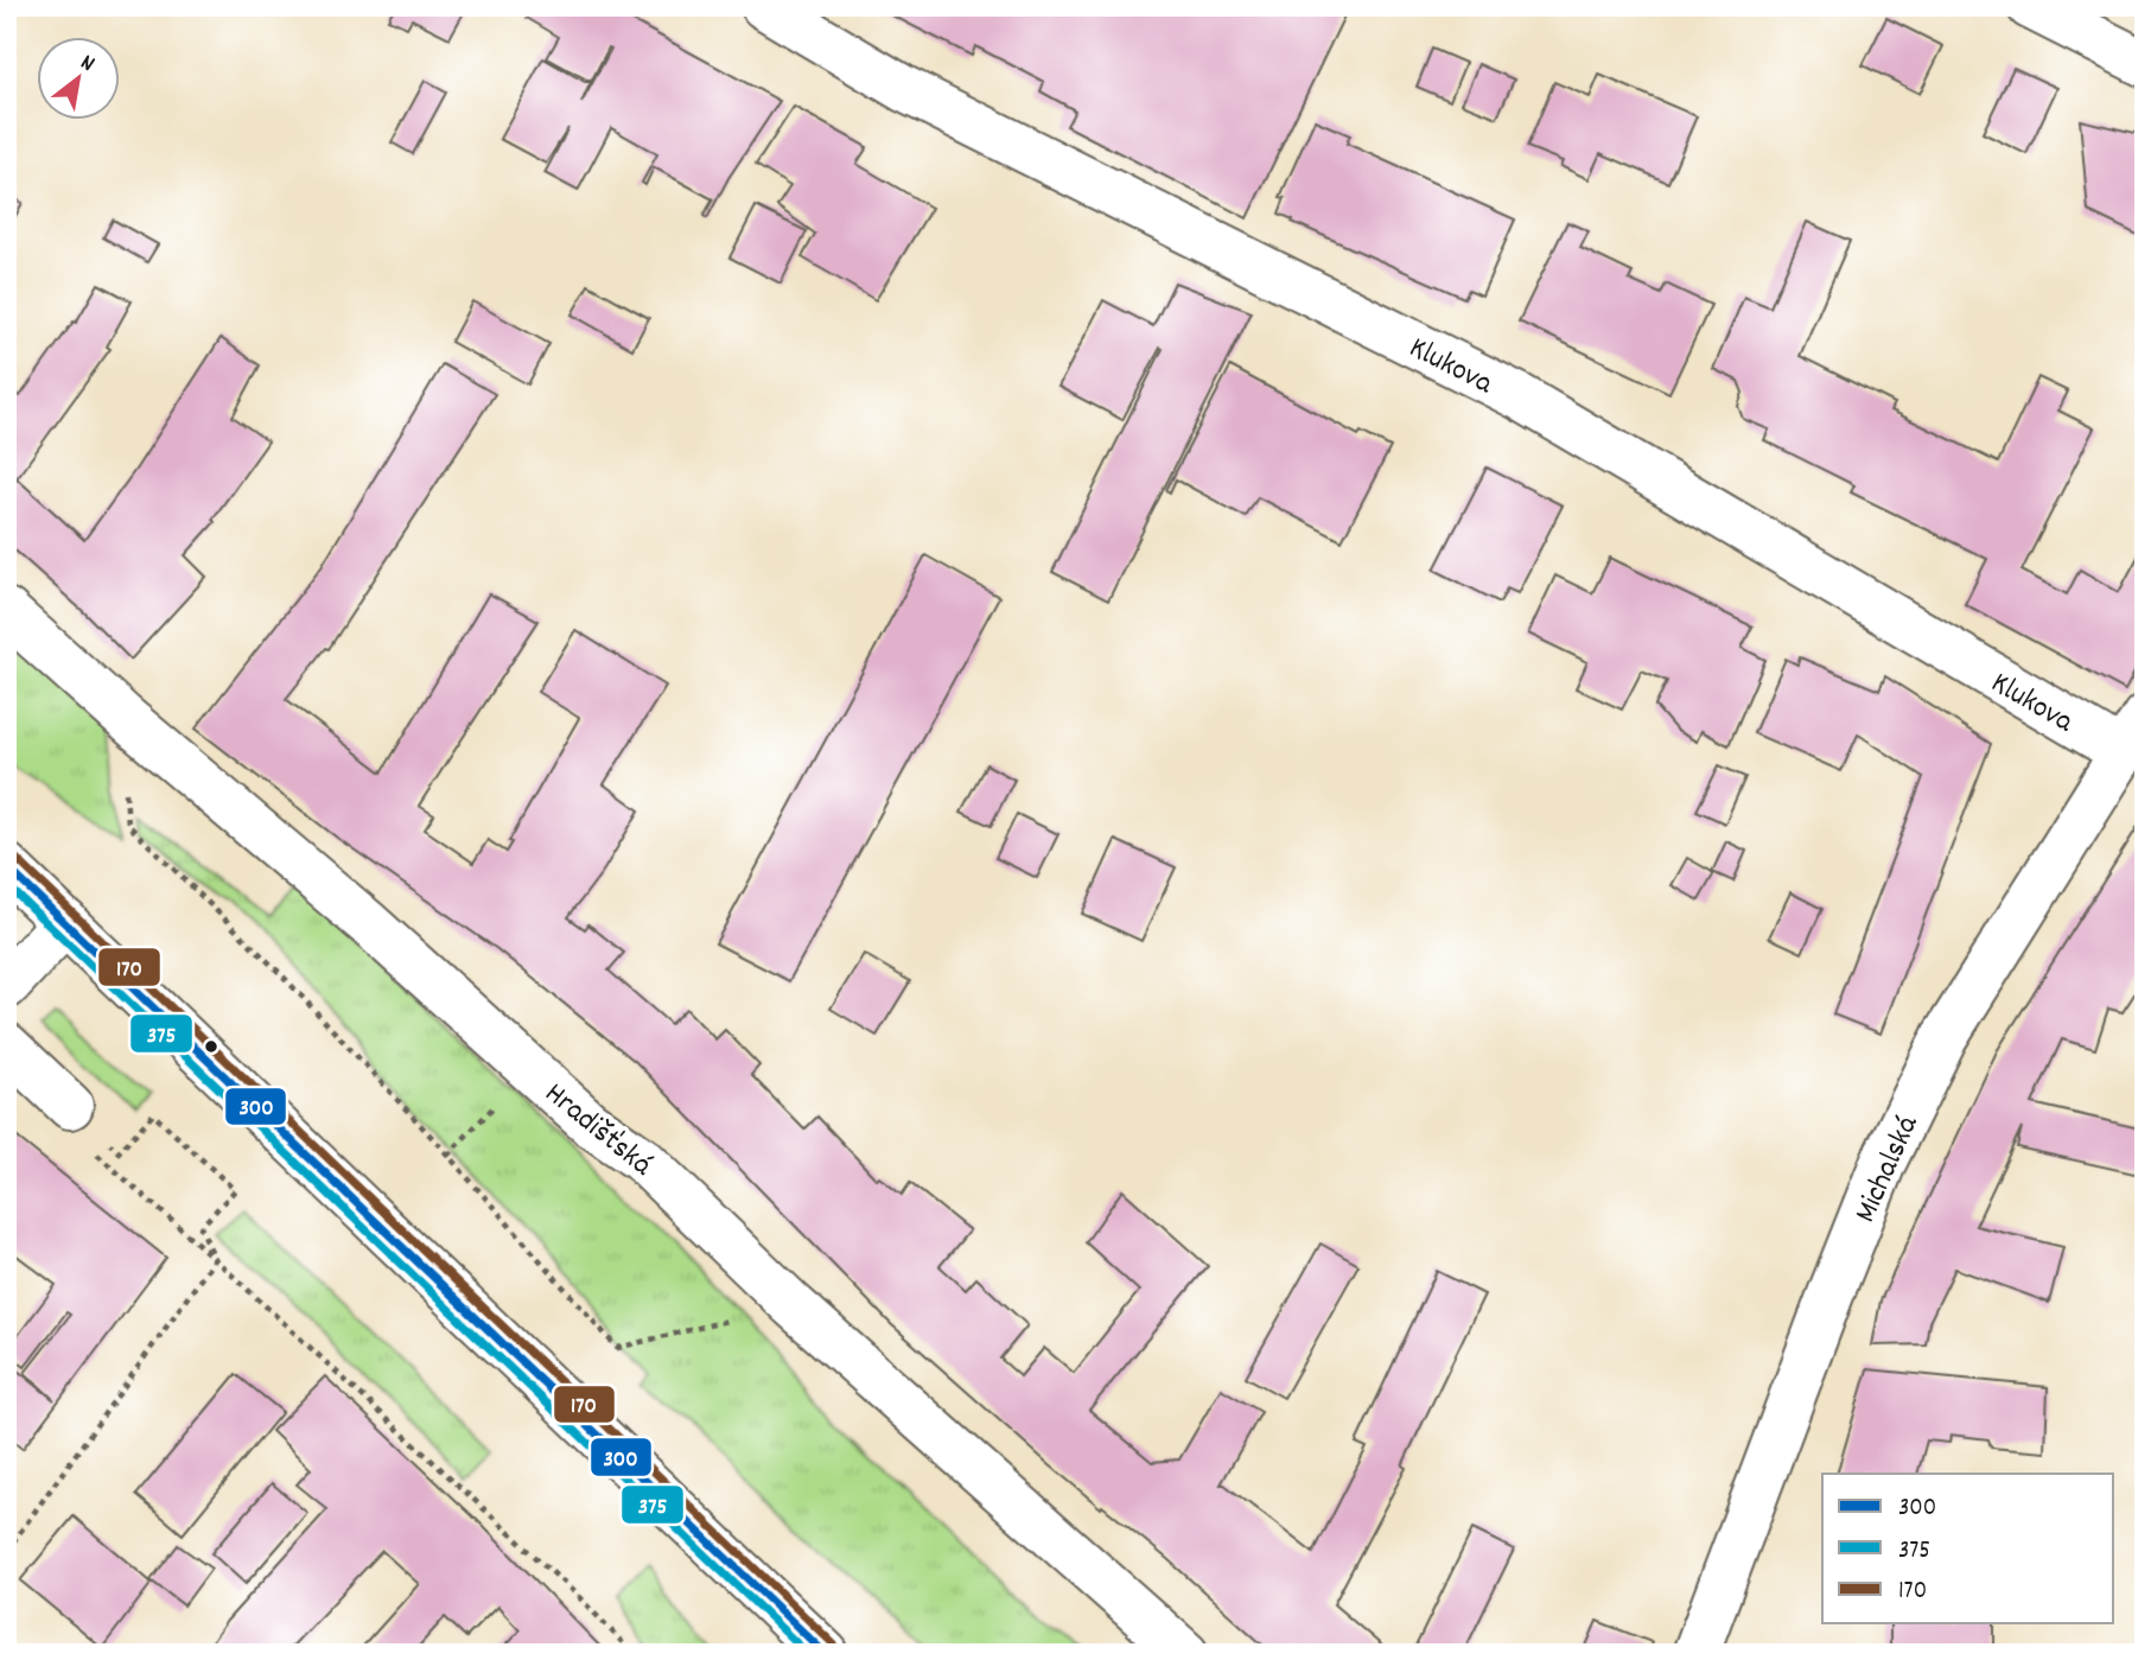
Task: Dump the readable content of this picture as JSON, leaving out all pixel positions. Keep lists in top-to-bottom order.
{
  "streets": {
    "street": ["Klukova", "Hradišťská", "Michalská"]
  },
  "crossings": [
    ["Klukova", "Michalská"]
  ],
  "lines": ["transit line 170", "transit line 300", "transit line 375"],
  "legend": ["300", "375", "170"],
  "north": "top right"
}
